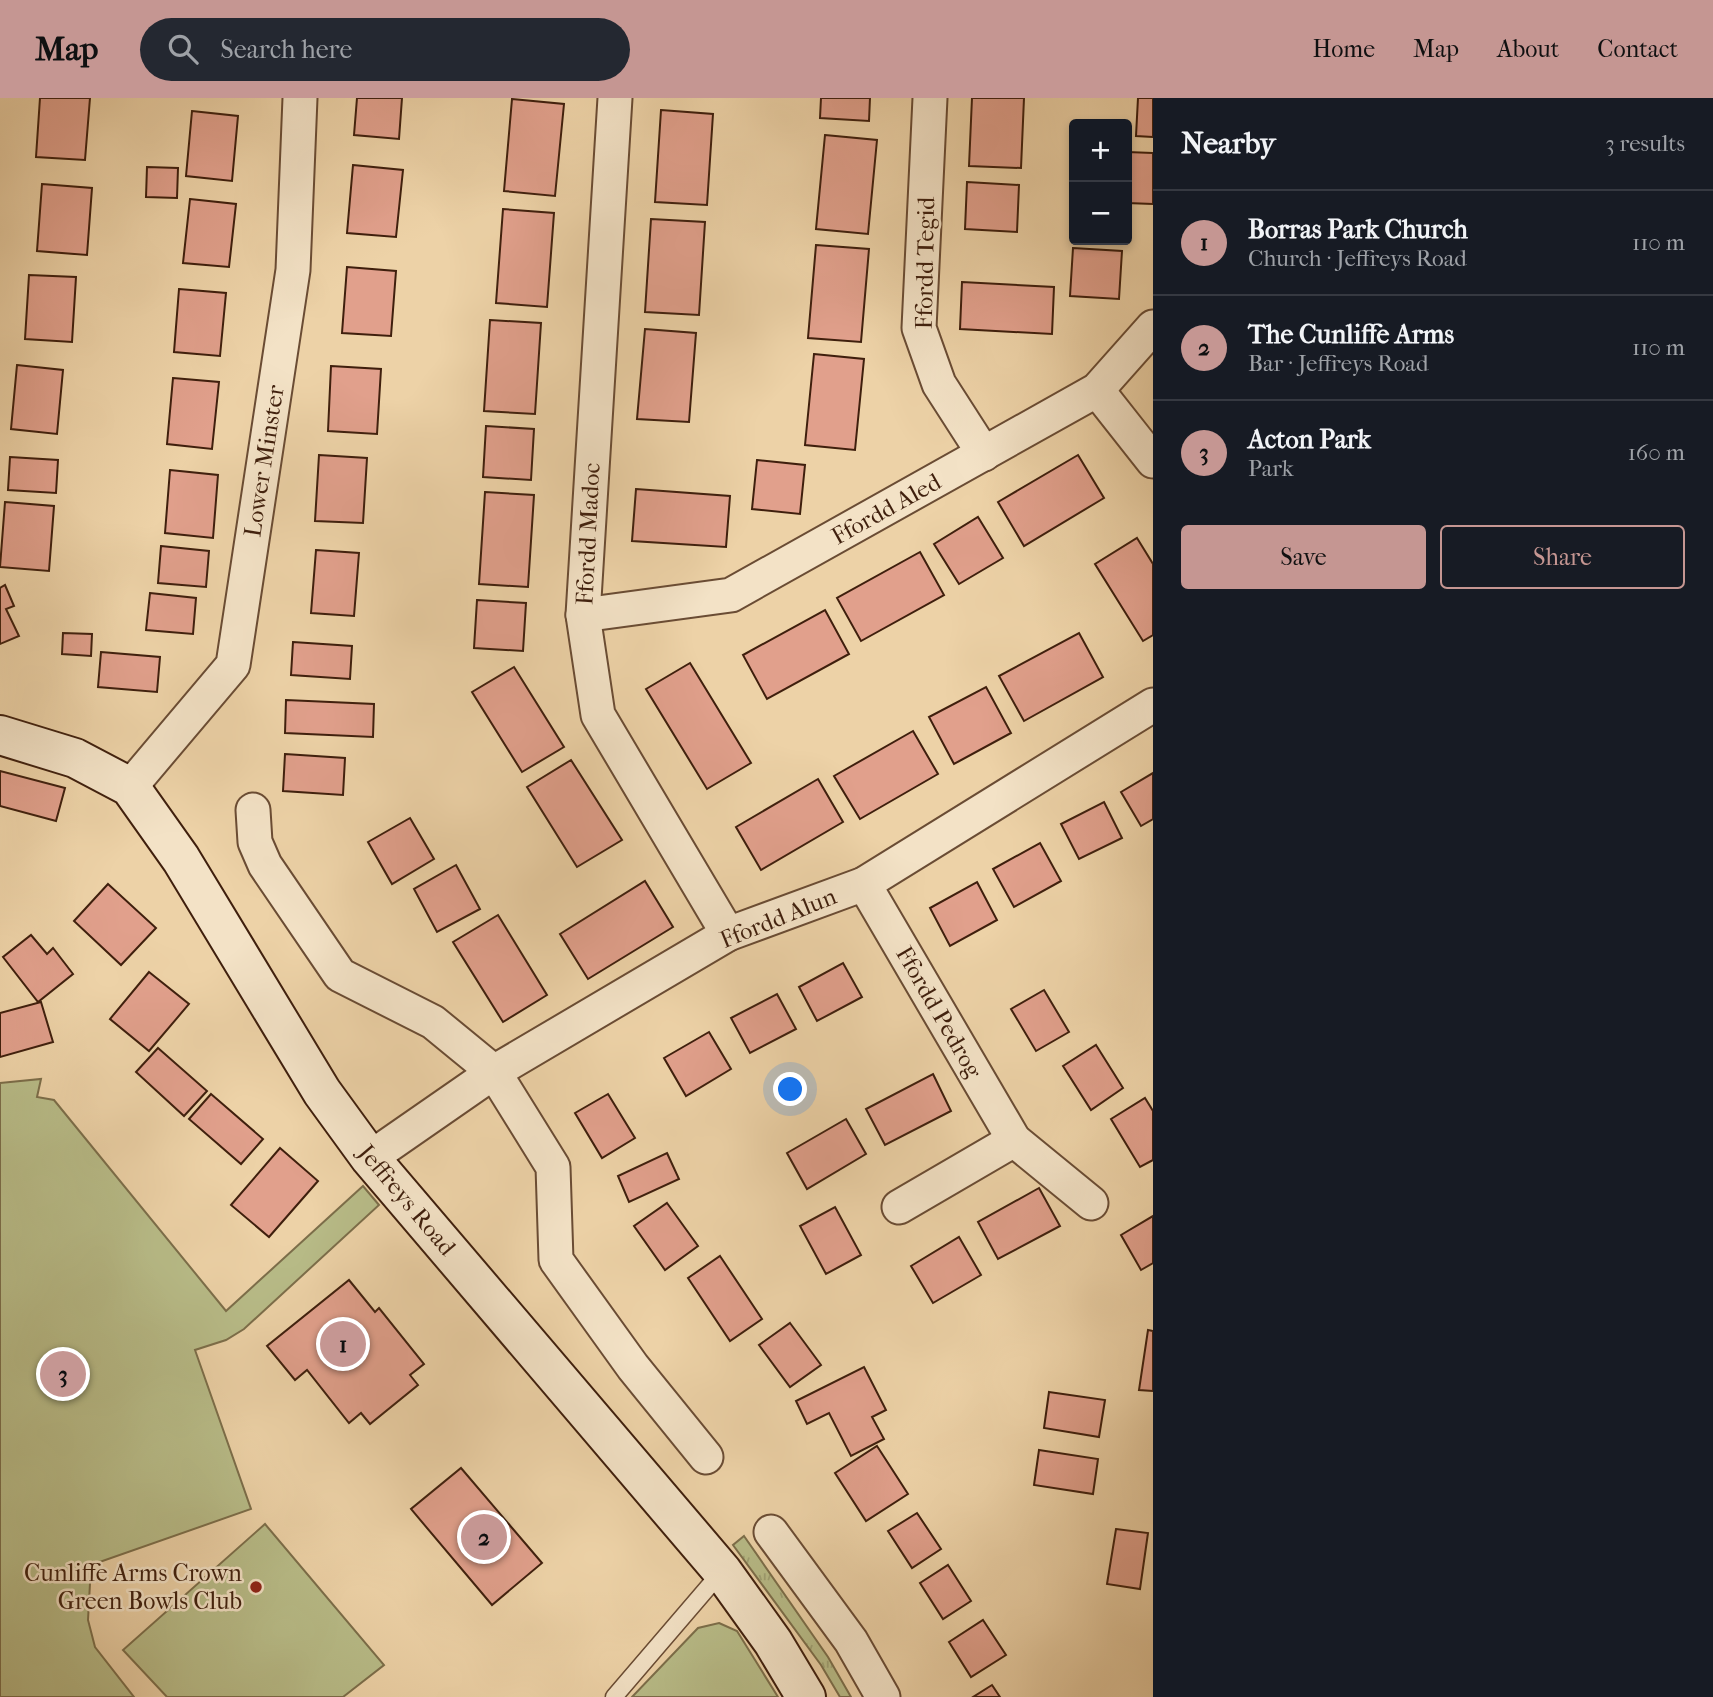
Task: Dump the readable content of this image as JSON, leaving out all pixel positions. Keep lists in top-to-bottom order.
{
  "streets": {
    "street": [
      "Ffordd Tegid",
      "Lower Minster",
      "Ffordd Aled",
      "Ffordd Madoc",
      "Ffordd Alun",
      "Ffordd Pedrog",
      "Jeffreys Road"
    ]
  },
  "crossings": [
    ["Ffordd Tegid", "Ffordd Aled"],
    ["Lower Minster", "Jeffreys Road"],
    ["Ffordd Aled", "Ffordd Madoc"],
    ["Ffordd Madoc", "Ffordd Alun"],
    ["Ffordd Alun", "Ffordd Pedrog"],
    ["Ffordd Alun", "Jeffreys Road"]
  ],
  "places": ["Cunliffe Arms Crown Green Bowls Club"],
  "page": {
    "header": "Map",
    "search": "Search here",
    "nav": [
      "Home",
      "Map",
      "About",
      "Contact"
    ],
    "heading": ["Nearby", "3 results"],
    "map_buttons": ["+", "−"],
    "list": [
      {
        "mark": "1",
        "name": "Borras Park Church",
        "note": "Church · Jeffreys Road",
        "value": "110 m"
      },
      {
        "mark": "2",
        "name": "The Cunliffe Arms",
        "note": "Bar · Jeffreys Road",
        "value": "110 m"
      },
      {
        "mark": "3",
        "name": "Acton Park",
        "note": "Park",
        "value": "160 m"
      }
    ],
    "buttons": ["Save", "Share"],
    "pins": ["1", "3", "2"]
  }
}
